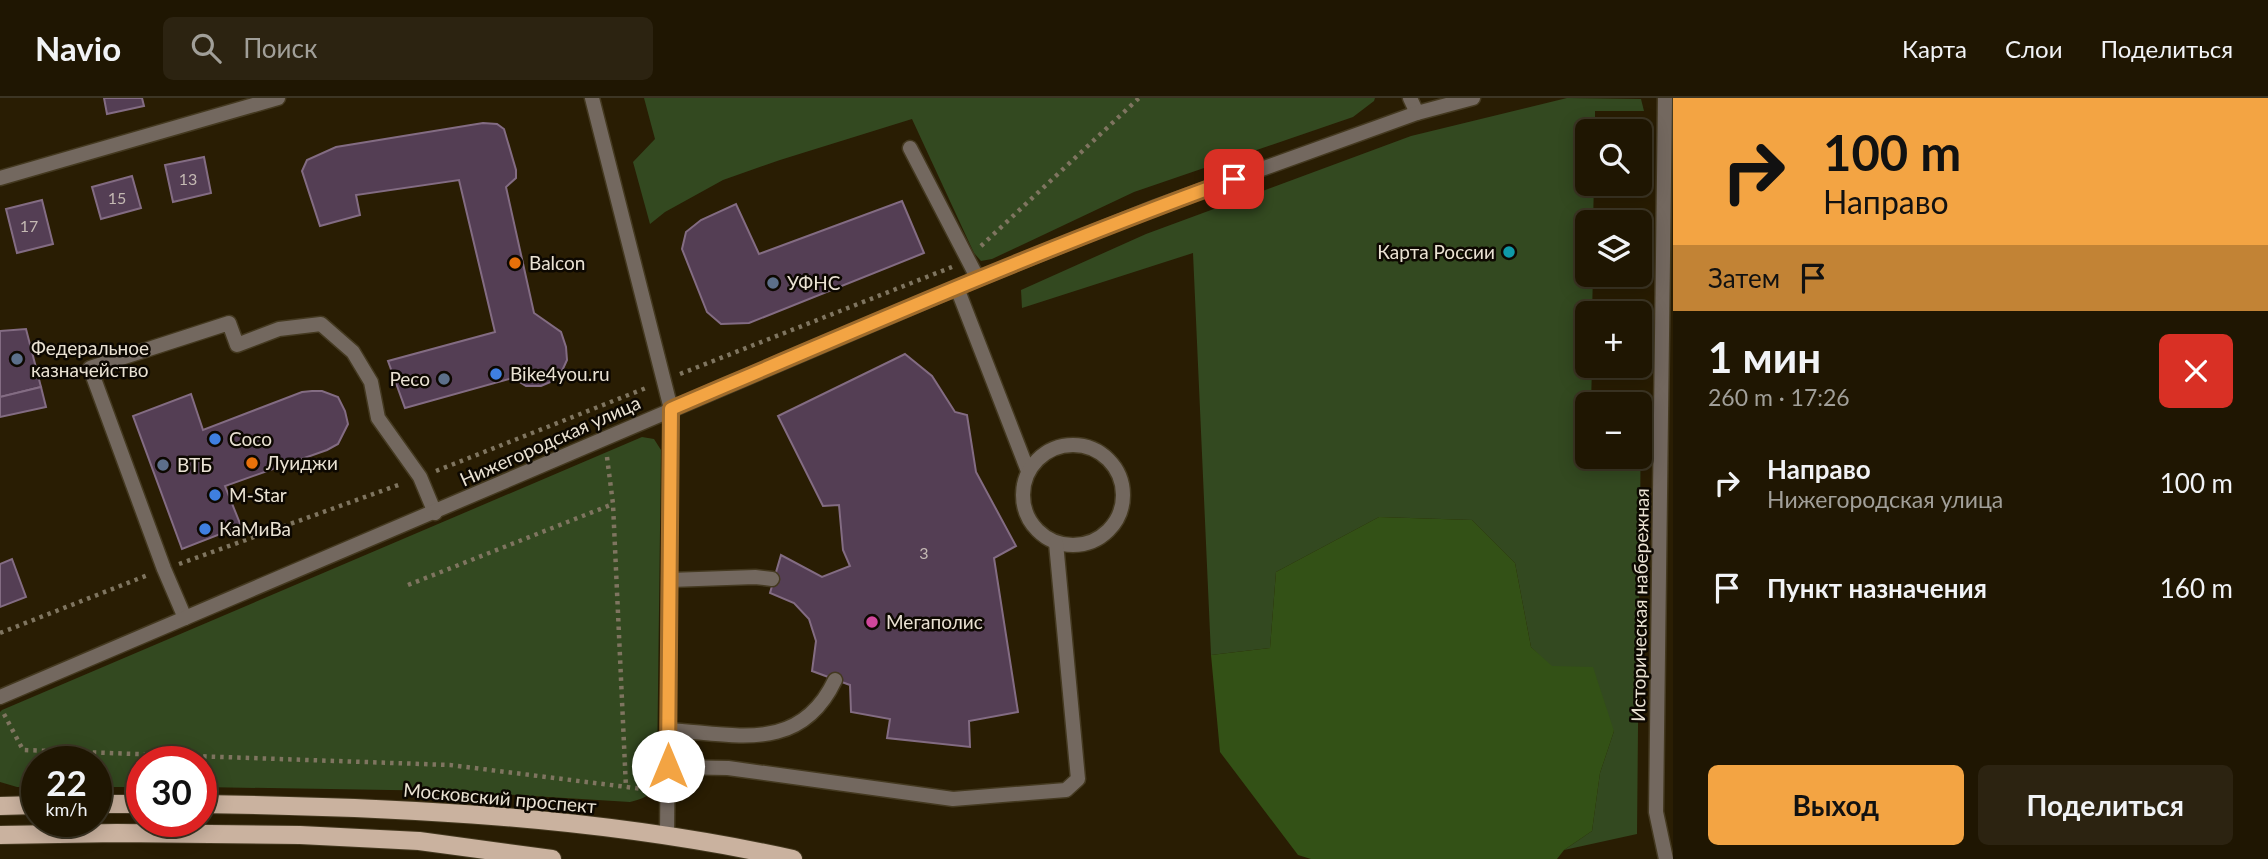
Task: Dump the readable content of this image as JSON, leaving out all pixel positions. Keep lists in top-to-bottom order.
{
  "streets": {
    "main road": ["Московский проспект"],
    "street": ["Нижегородская улица", "Историческая набережная"]
  },
  "places": [
    "Карта России",
    "Balcon",
    "УФНС",
    "Федеральное казначейство",
    "Bike4you.ru",
    "Ресо",
    "Сосо",
    "Луиджи",
    "ВТБ",
    "M-Star",
    "КаМиВа",
    "Мегаполис"
  ],
  "house_numbers": [
    "13",
    "15",
    "17",
    "3"
  ],
  "page": {
    "header": "Navio",
    "search": "Поиск",
    "nav": ["Карта", "Слои", "Поделиться"],
    "turn": ["100 m", "Направо"],
    "map_buttons": ["+", "−"],
    "then": "Затем",
    "heading": ["1 мин", "260 m · 17:26"],
    "list": [
      {
        "name": "Направо",
        "note": "Нижегородская улица",
        "value": "100 m"
      },
      {
        "name": "Пункт назначения",
        "value": "160 m"
      }
    ],
    "speed": "22 km/h",
    "limit": "30",
    "buttons": ["Выход", "Поделиться"]
  }
}
